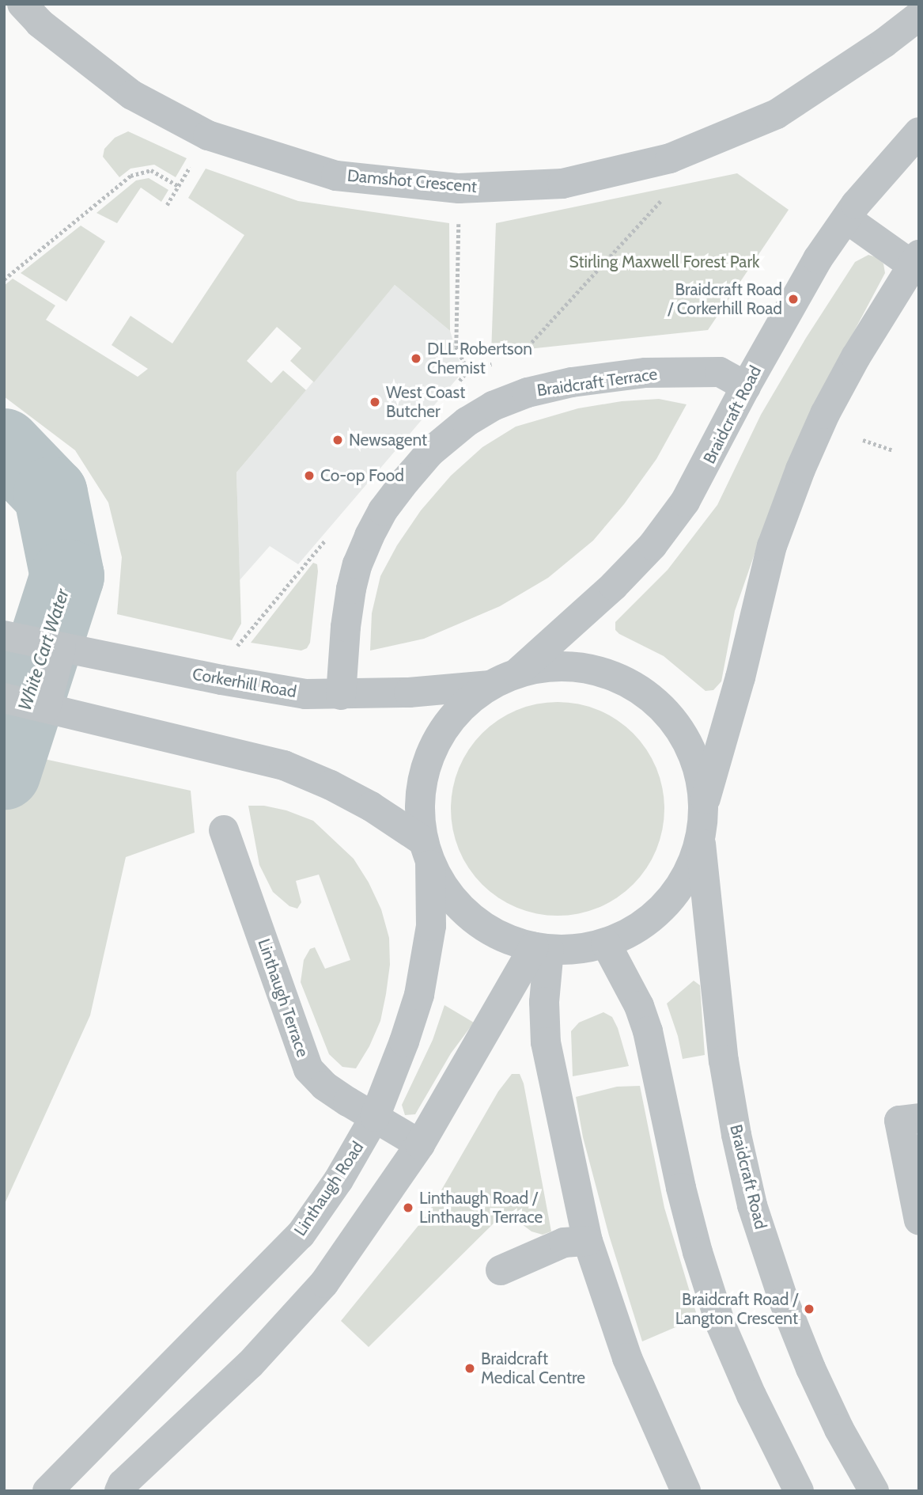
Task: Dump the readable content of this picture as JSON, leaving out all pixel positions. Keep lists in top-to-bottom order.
{
  "streets": {
    "street": [
      "Damshot Crescent",
      "Braidcraft Terrace",
      "Braidcraft Road",
      "Corkerhill Road",
      "Linthaugh Terrace",
      "Linthaugh Road"
    ]
  },
  "crossings": [
    ["Braidcraft Terrace", "Braidcraft Road"],
    ["Braidcraft Terrace", "Corkerhill Road"],
    ["Corkerhill Road", "Linthaugh Road"],
    ["Linthaugh Terrace", "Linthaugh Road"]
  ],
  "water": ["White Cart Water"],
  "parks": ["Stirling Maxwell Forest Park"],
  "places": [
    "Braidcraft Road / Corkerhill Road",
    "DLL Robertson Chemist",
    "West Coast Butcher",
    "Newsagent",
    "Co-op Food",
    "Linthaugh Road / Linthaugh Terrace",
    "Braidcraft Road / Langton Crescent",
    "Braidcraft Medical Centre"
  ]
}
